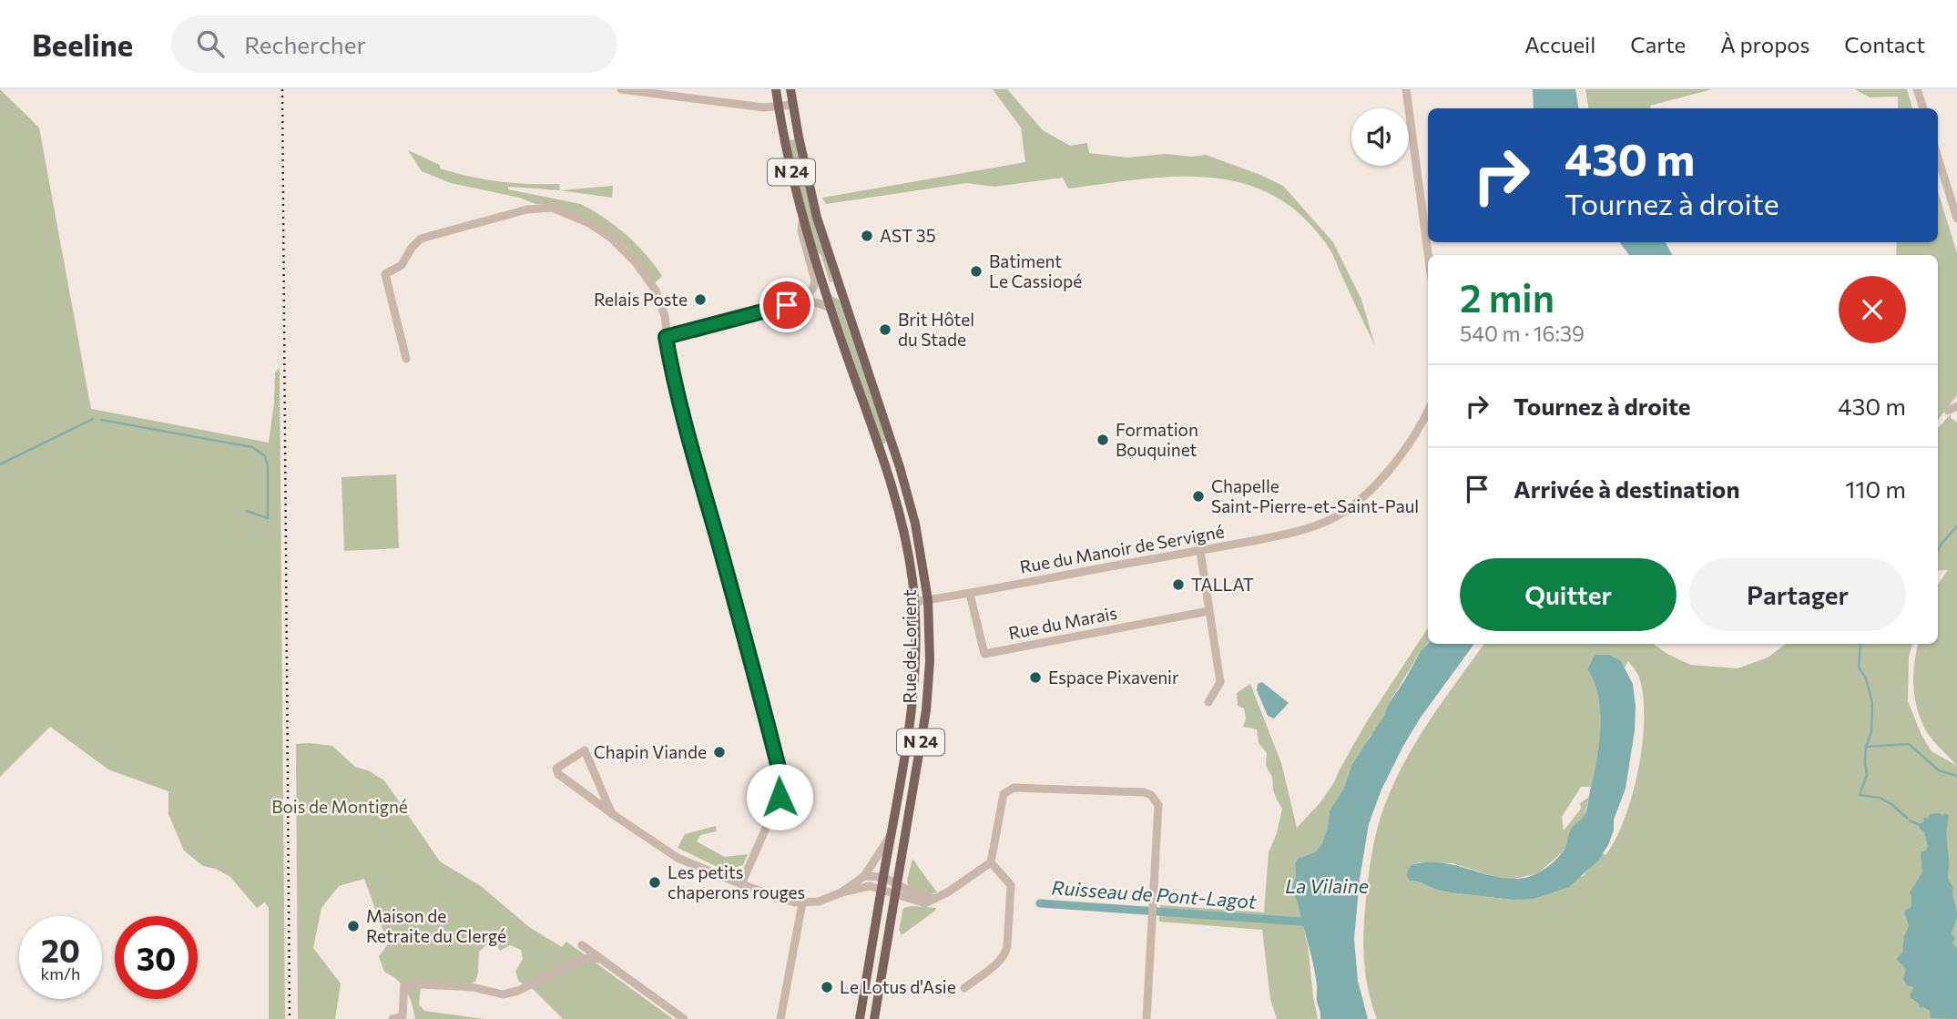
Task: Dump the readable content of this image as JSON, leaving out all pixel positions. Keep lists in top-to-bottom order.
{
  "streets": {
    "main road": ["N 24", "Rue de Lorient"],
    "street": ["Rue du Manoir de Servigné", "Rue du Marais"]
  },
  "crossings": [
    ["Rue du Manoir de Servigné", "Rue du Marais"],
    ["Rue du Manoir de Servigné", "Rue de Lorient"]
  ],
  "water": ["La Vilaine", "Ruisseau de Pont-Lagot"],
  "parks": ["Bois de Montigné"],
  "places": [
    "AST 35",
    "Batiment Le Cassiopé",
    "Relais Poste",
    "Brit Hôtel du Stade",
    "Formation Bouquinet",
    "Chapelle Saint-Pierre-et-Saint-Paul",
    "TALLAT",
    "Espace Pixavenir",
    "Chapin Viande",
    "Les petits chaperons rouges",
    "Maison de Retraite du Clergé",
    "Le Lotus d'Asie"
  ],
  "page": {
    "header": "Beeline",
    "search": "Rechercher",
    "nav": [
      "Accueil",
      "Carte",
      "À propos",
      "Contact"
    ],
    "turn": ["430 m", "Tournez à droite"],
    "heading": ["2 min", "540 m · 16:39"],
    "list": [
      {
        "name": "Tournez à droite",
        "value": "430 m"
      },
      {
        "name": "Arrivée à destination",
        "value": "110 m"
      }
    ],
    "buttons": ["Quitter", "Partager"],
    "speed": "20 km/h",
    "limit": "30"
  }
}
